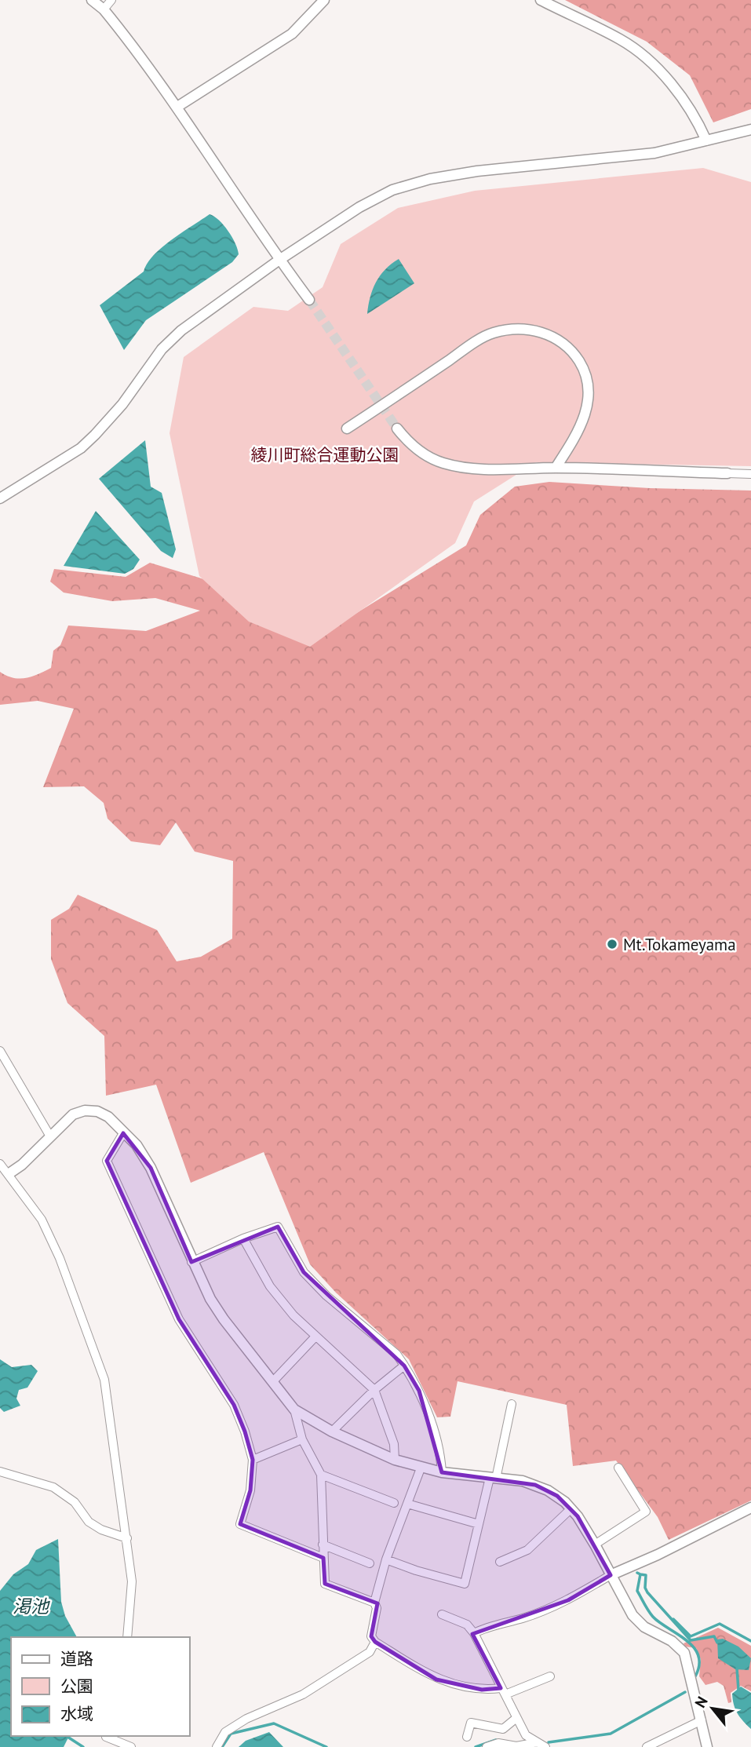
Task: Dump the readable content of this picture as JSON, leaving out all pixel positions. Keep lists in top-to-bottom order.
{
  "water": ["渇池"],
  "parks": ["綾川町総合運動公園"],
  "places": ["Mt.Tokameyama"],
  "legend": ["道路", "公園", "水域"],
  "north": "top left"
}
